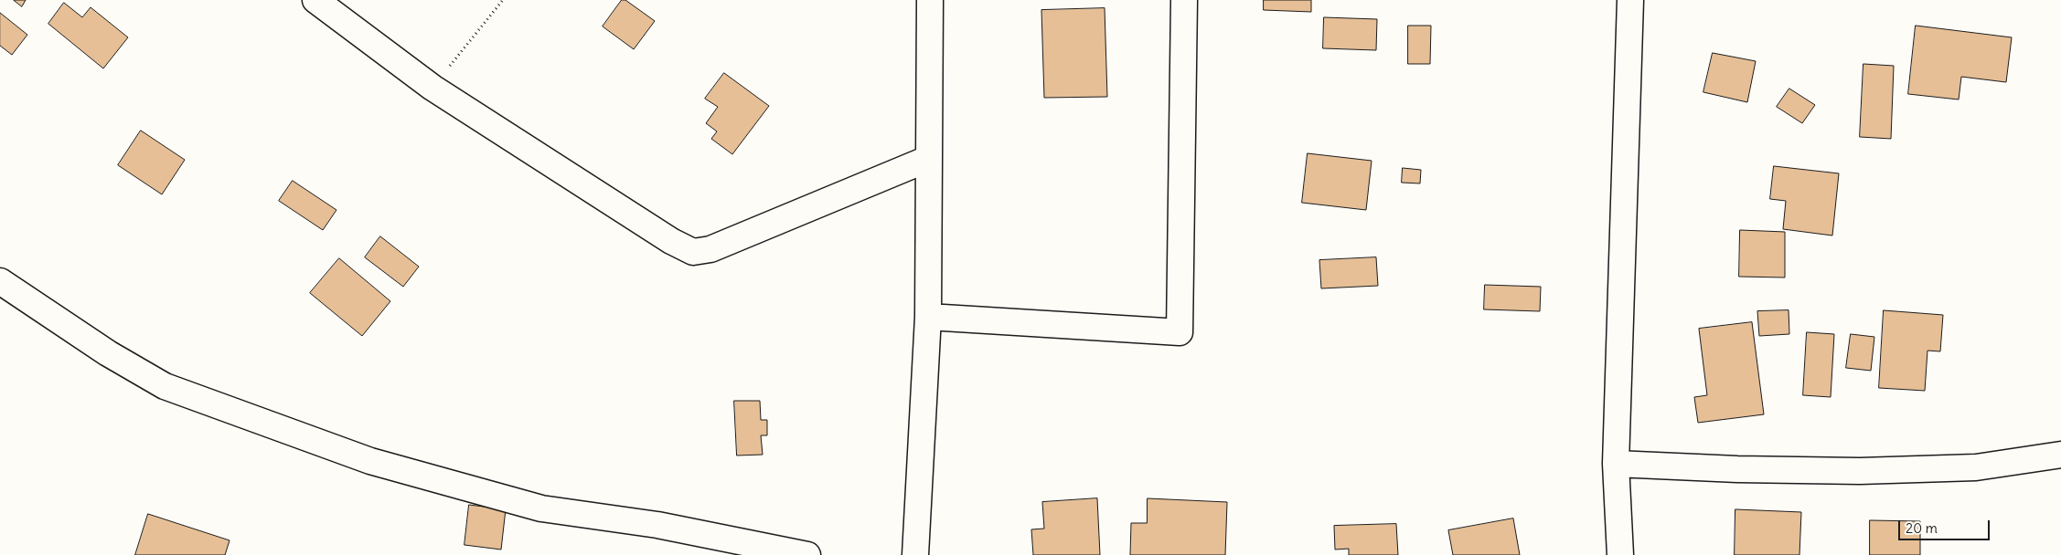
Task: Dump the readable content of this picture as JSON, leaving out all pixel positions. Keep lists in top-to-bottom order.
{
  "scale_bar": "20 m"
}
